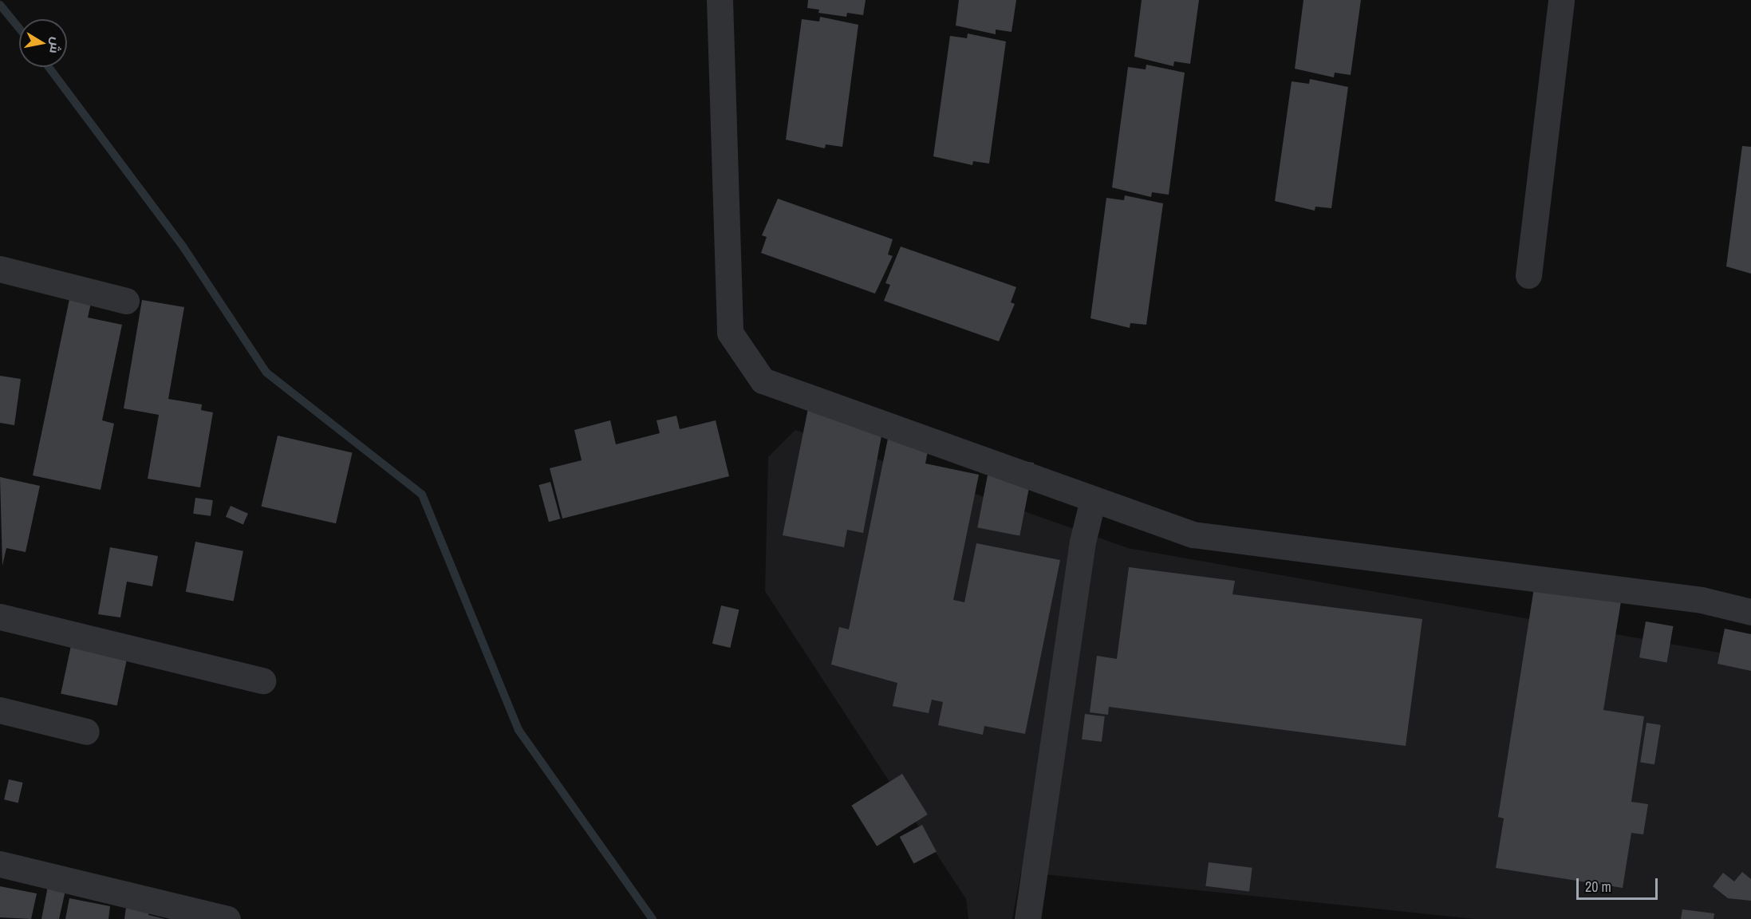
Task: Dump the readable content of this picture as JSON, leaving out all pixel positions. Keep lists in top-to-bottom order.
{
  "scale_bar": "20 m",
  "north": "right"
}
